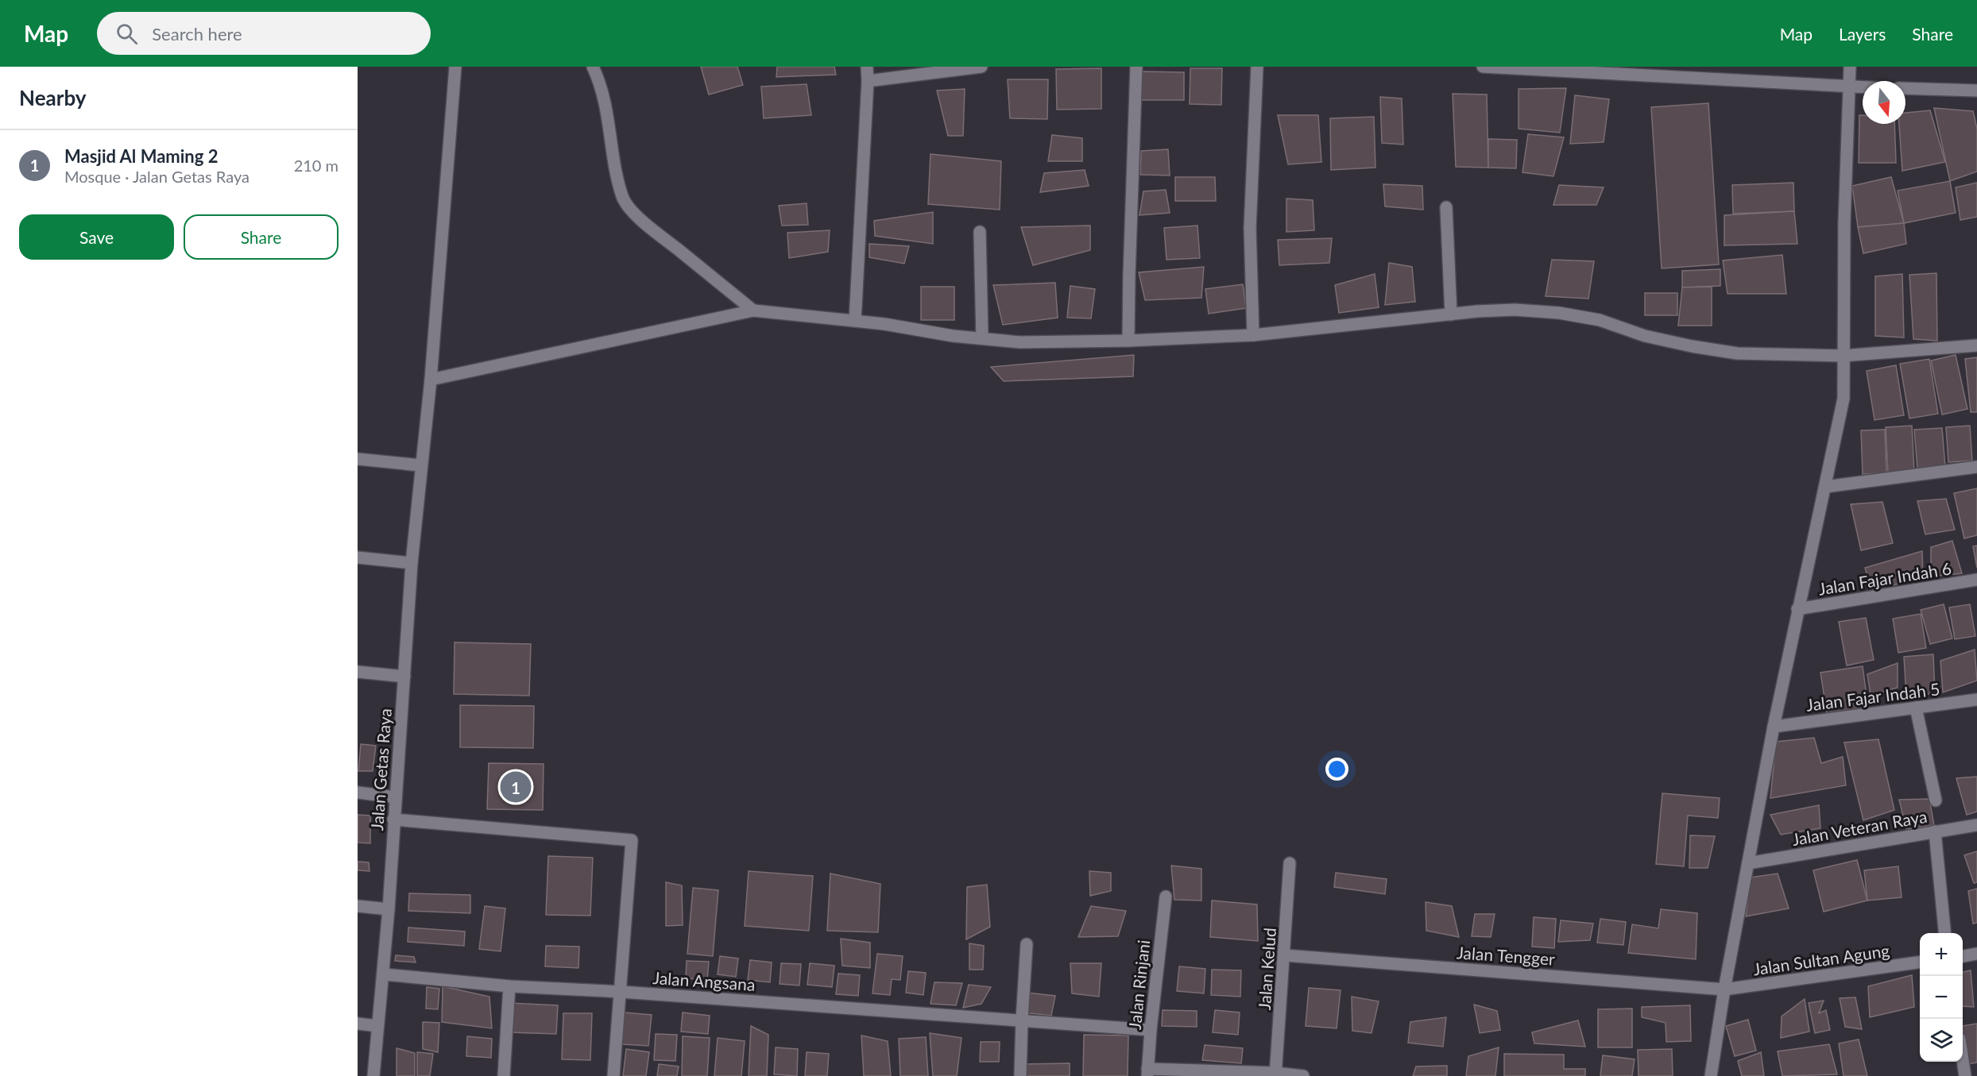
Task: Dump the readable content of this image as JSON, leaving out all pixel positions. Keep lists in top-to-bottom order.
{
  "streets": {
    "street": [
      "Jalan Fajar Indah 6",
      "Jalan Fajar Indah 5",
      "Jalan Getas Raya",
      "Jalan Veteran Raya",
      "Jalan Tengger",
      "Jalan Sultan Agung",
      "Jalan Kelud",
      "Jalan Angsana",
      "Jalan Rinjani"
    ]
  },
  "crossings": [
    ["Jalan Getas Raya", "Jalan Angsana"],
    ["Jalan Tengger", "Jalan Sultan Agung"],
    ["Jalan Tengger", "Jalan Kelud"],
    ["Jalan Angsana", "Jalan Rinjani"]
  ],
  "north": "bottom",
  "page": {
    "header": "Map",
    "search": "Search here",
    "nav": ["Map", "Layers", "Share"],
    "heading": "Nearby",
    "list": [
      {
        "mark": "1",
        "name": "Masjid Al Maming 2",
        "note": "Mosque · Jalan Getas Raya",
        "value": "210 m"
      }
    ],
    "buttons": ["Save", "Share"],
    "pins": "1",
    "map_buttons": ["+", "−"]
  }
}
